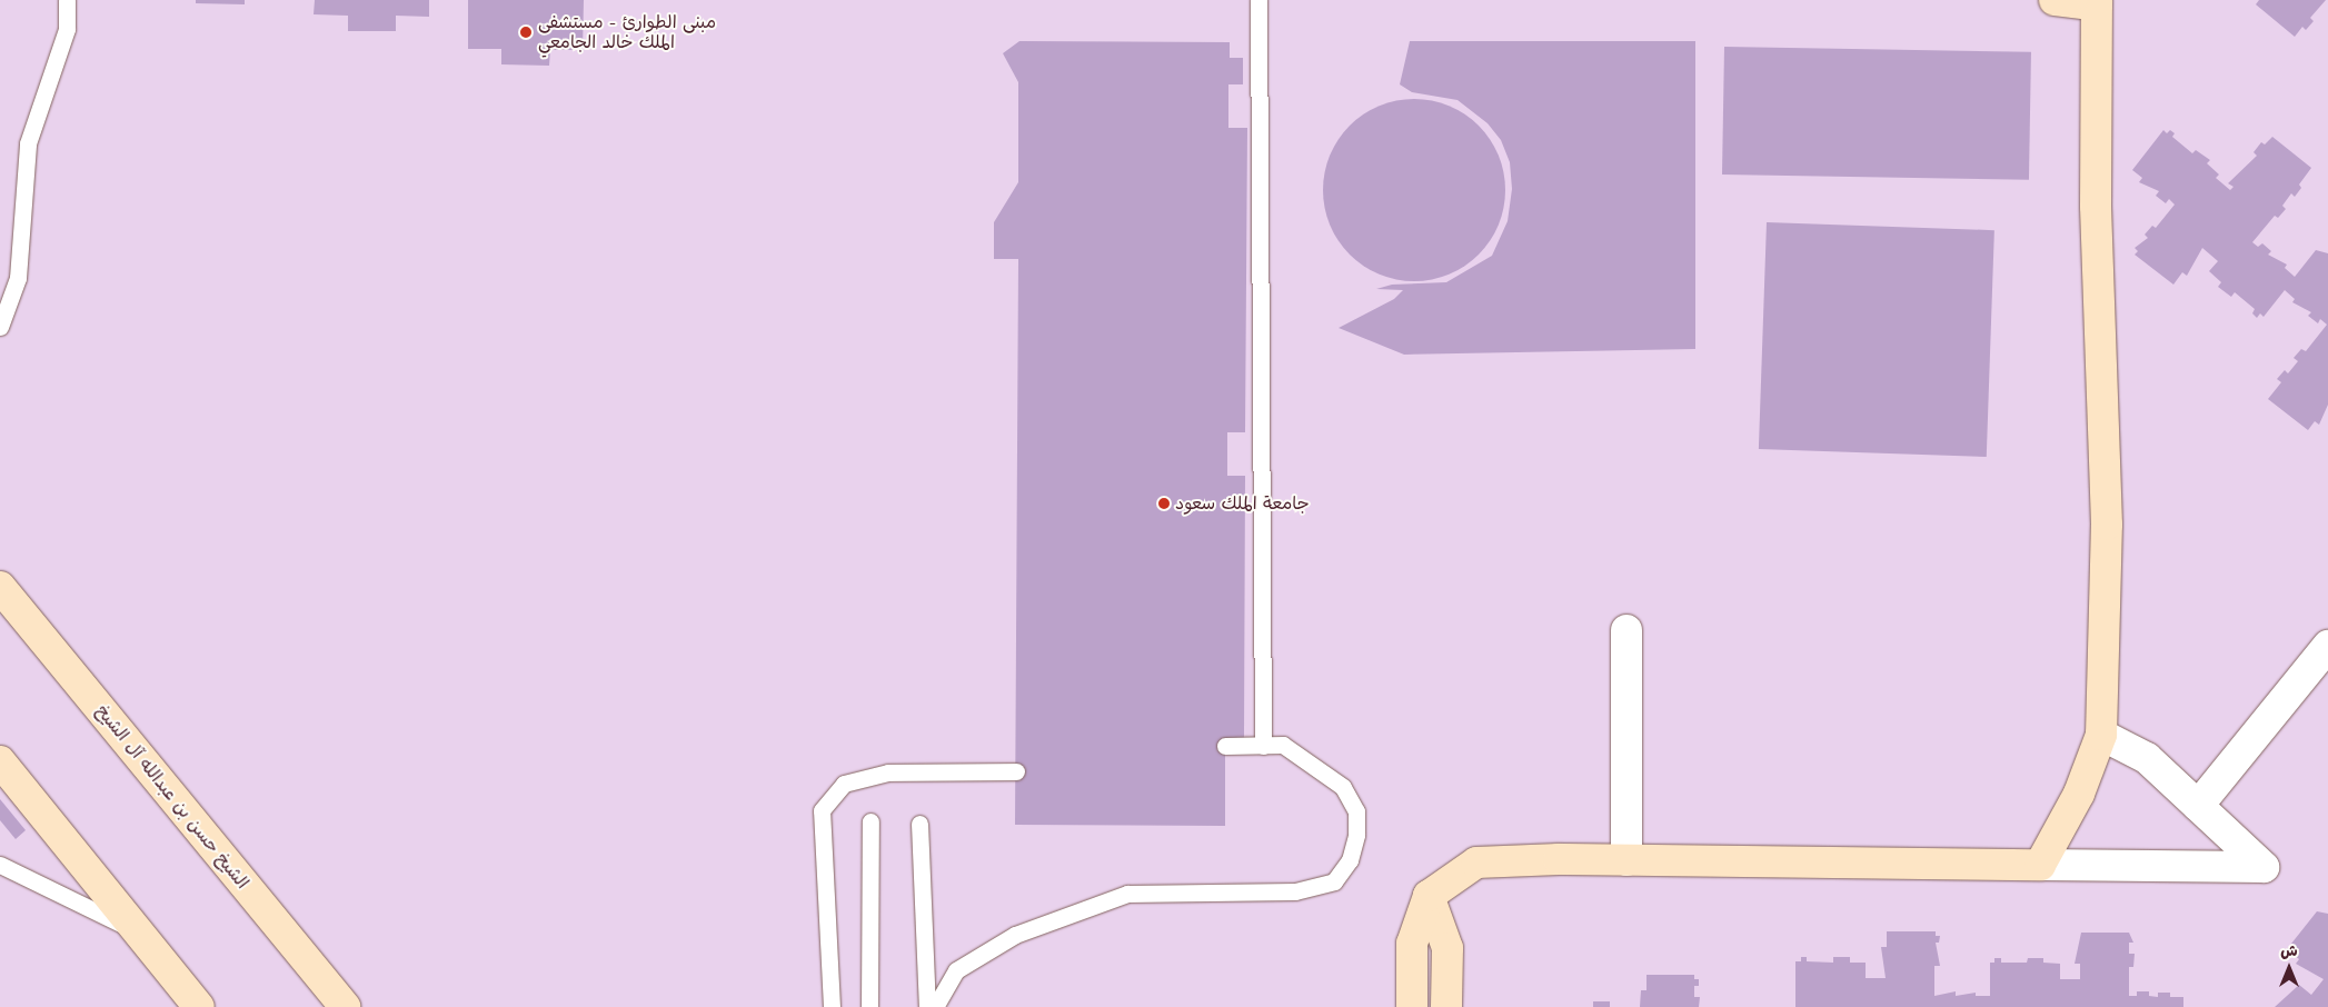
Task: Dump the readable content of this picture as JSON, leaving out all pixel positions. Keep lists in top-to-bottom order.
{
  "streets": {
    "street": ["الشيخ حسن بن عبدالله آل الشيخ"]
  },
  "places": ["مبنى الطوارئ - مستشفى الملك خالد الجامعي", "جامعة الملك سعود"],
  "north": "top"
}
